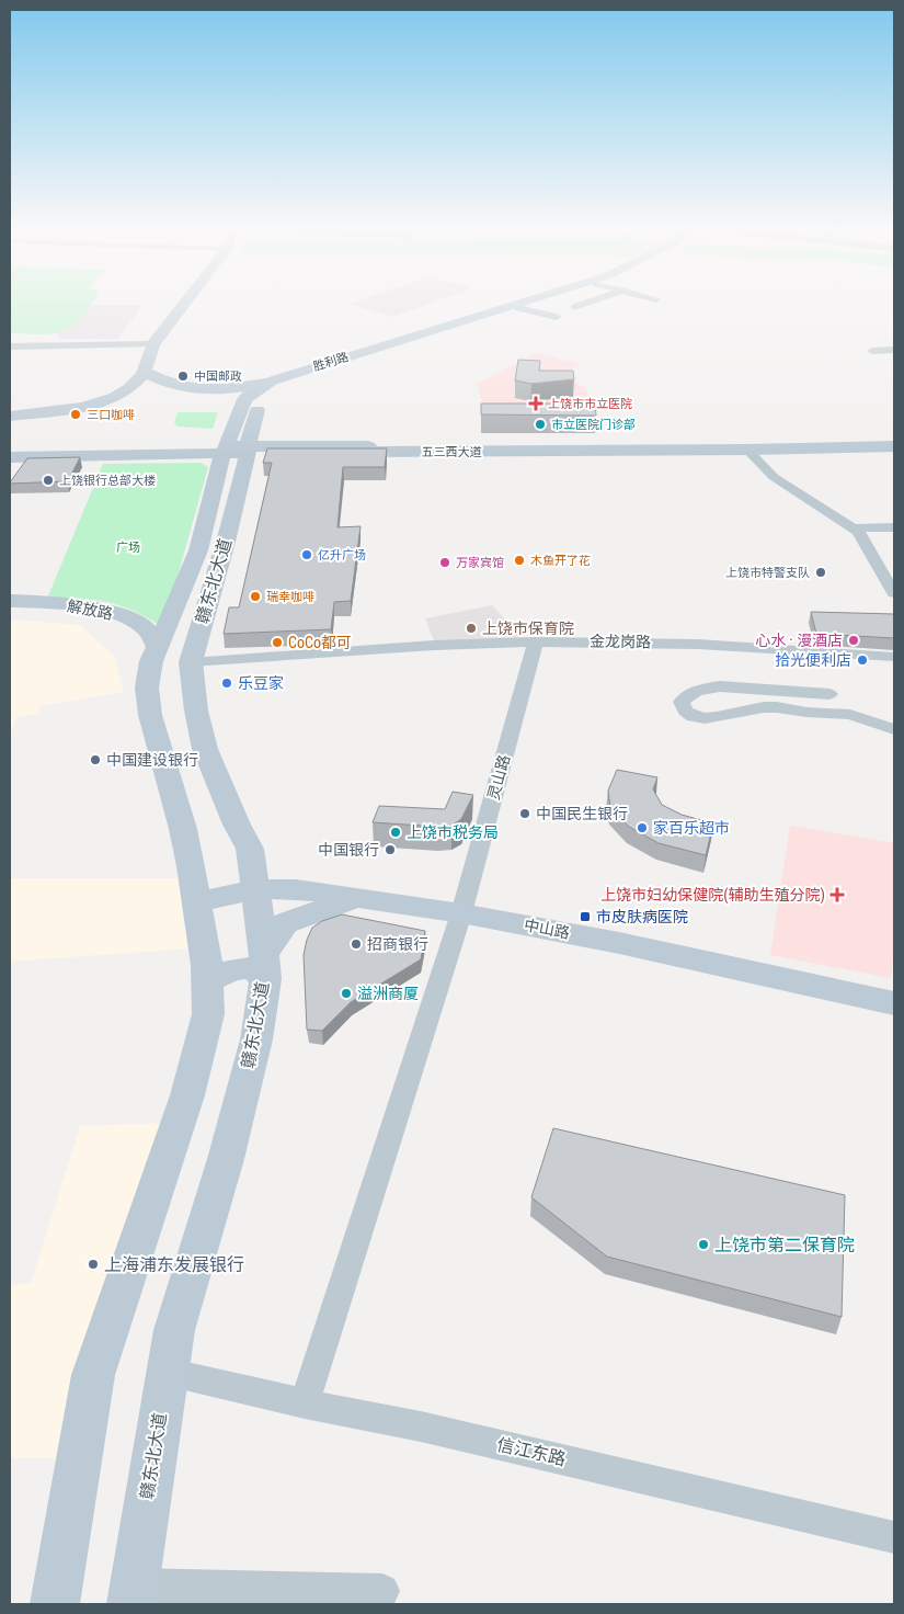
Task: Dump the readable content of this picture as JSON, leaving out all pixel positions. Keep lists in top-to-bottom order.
{
  "streets": {
    "main road": [
      "胜利路",
      "五三西大道",
      "赣东北大道",
      "解放路",
      "中山路"
    ],
    "street": ["金龙岗路", "灵山路", "信江东路"]
  },
  "crossings": [
    ["胜利路", "五三西大道"],
    ["胜利路", "赣东北大道"],
    ["五三西大道", "赣东北大道"],
    ["赣东北大道", "金龙岗路"],
    ["赣东北大道", "中山路"],
    ["赣东北大道", "信江东路"],
    ["金龙岗路", "灵山路"],
    ["灵山路", "中山路"],
    ["灵山路", "信江东路"]
  ],
  "parks": ["广场"],
  "places": {
    "other": [
      "中国邮政",
      "三口咖啡",
      "市立医院门诊部",
      "上饶银行总部大楼",
      "亿升广场",
      "木鱼开了花",
      "万家宾馆",
      "上饶市特警支队",
      "瑞幸咖啡",
      "上饶市保育院",
      "心水 · 漫酒店",
      "CoCo都可",
      "拾光便利店",
      "乐豆家",
      "中国建设银行",
      "中国民生银行",
      "家百乐超市",
      "上饶市税务局",
      "中国银行",
      "招商银行",
      "溢洲商厦",
      "上饶市第二保育院",
      "上海浦东发展银行"
    ],
    "health": ["上饶市市立医院", "上饶市妇幼保健院(辅助生殖分院)"],
    "transit": ["市皮肤病医院"]
  }
}
